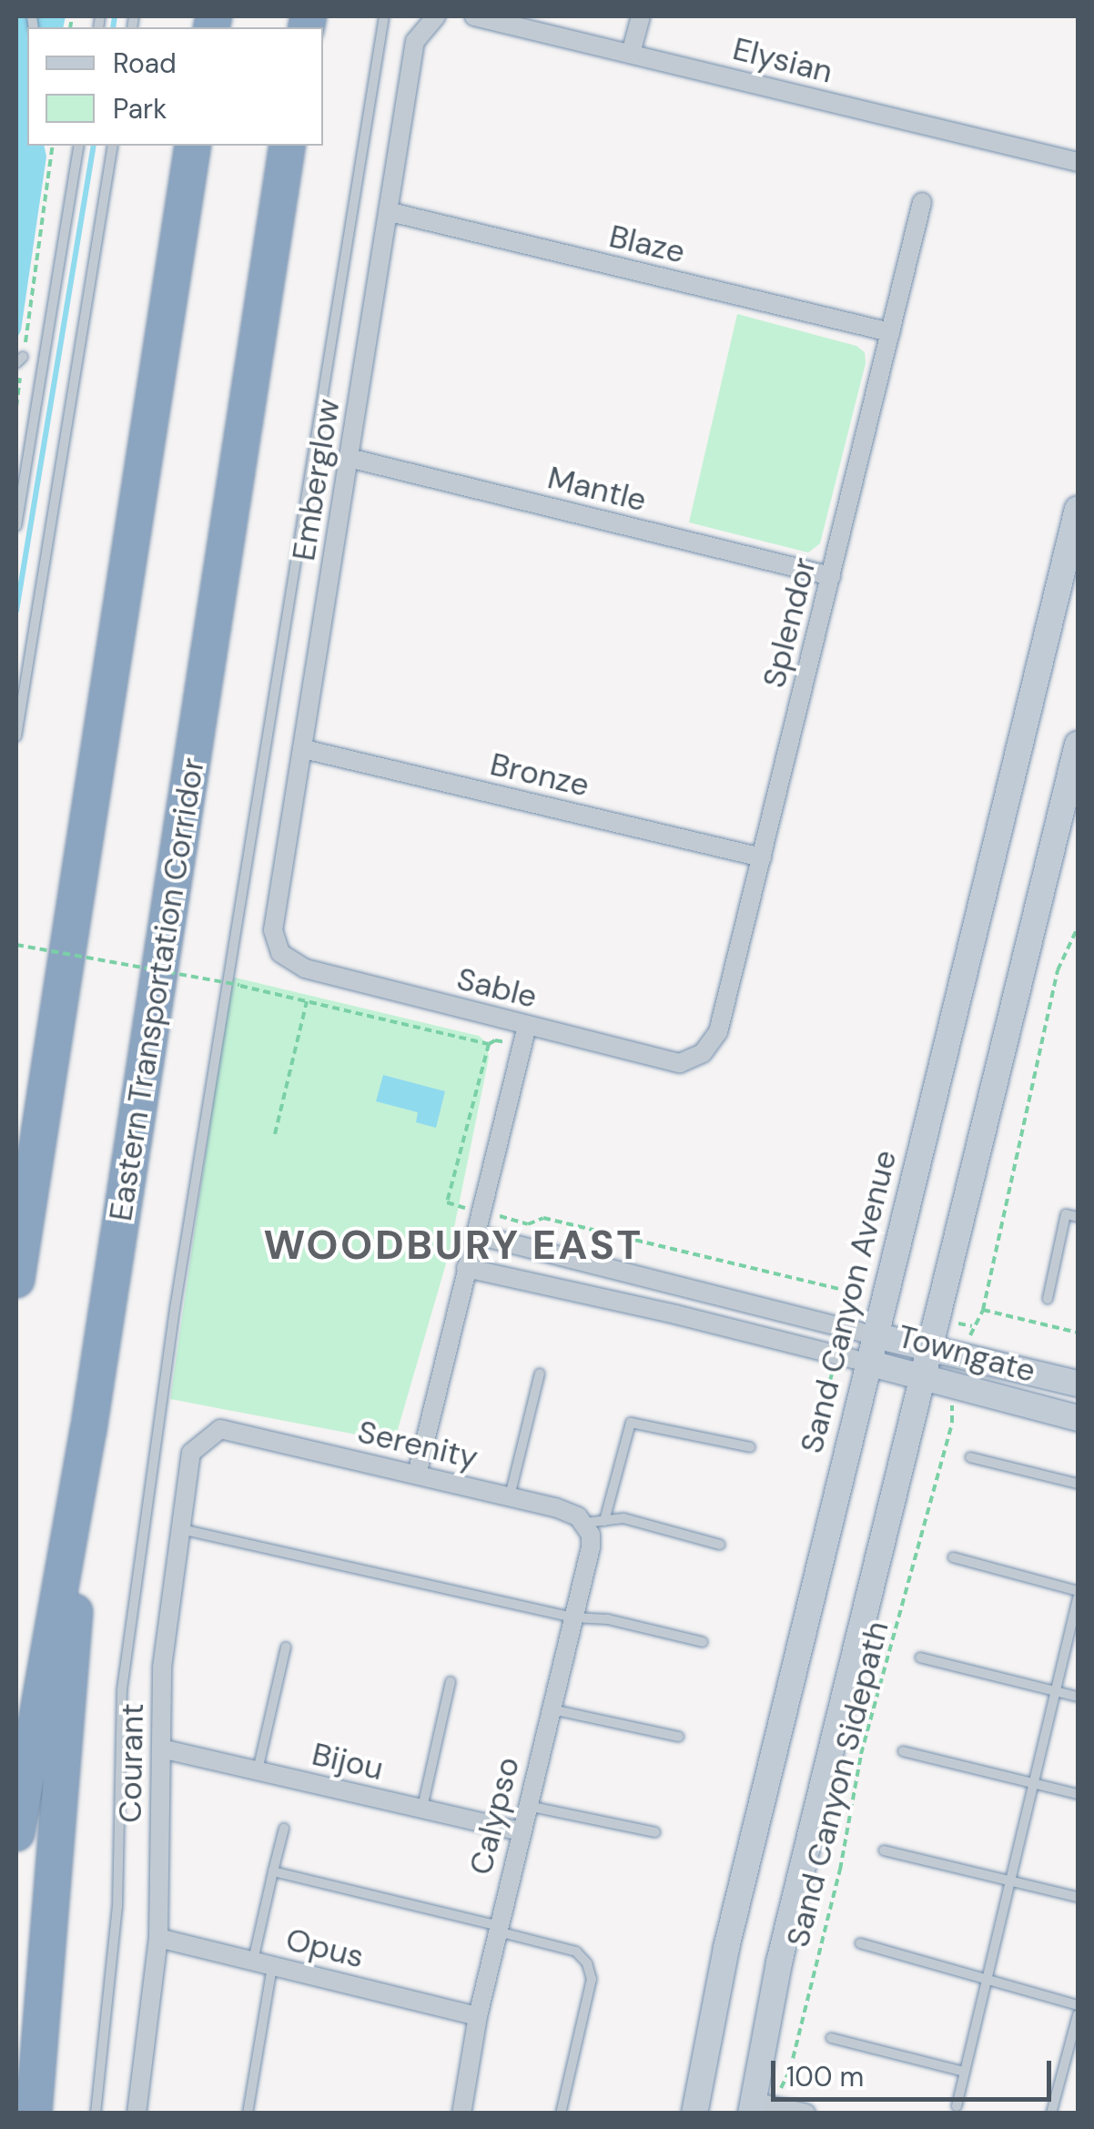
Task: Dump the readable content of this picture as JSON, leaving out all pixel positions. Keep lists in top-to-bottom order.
{
  "streets": {
    "highway": ["Eastern Transportation Corridor"],
    "main road": ["Sand Canyon Avenue", "Towngate"],
    "street": [
      "Elysian",
      "Blaze",
      "Emberglow",
      "Mantle",
      "Splendor",
      "Bronze",
      "Sable",
      "Serenity",
      "Bijou",
      "Courant",
      "Calypso",
      "Opus"
    ],
    "path": ["Sand Canyon Sidepath"]
  },
  "crossings": [
    ["Blaze", "Emberglow"],
    ["Blaze", "Splendor"],
    ["Emberglow", "Mantle"],
    ["Emberglow", "Bronze"],
    ["Emberglow", "Sable"],
    ["Mantle", "Splendor"],
    ["Splendor", "Bronze"],
    ["Splendor", "Sable"],
    ["Sand Canyon Avenue", "Towngate"],
    ["Serenity", "Courant"],
    ["Serenity", "Calypso"],
    ["Bijou", "Courant"],
    ["Bijou", "Calypso"],
    ["Courant", "Opus"],
    ["Calypso", "Opus"]
  ],
  "districts": ["WOODBURY EAST"],
  "legend": ["Road", "Park"],
  "scale_bar": "100 m"
}
